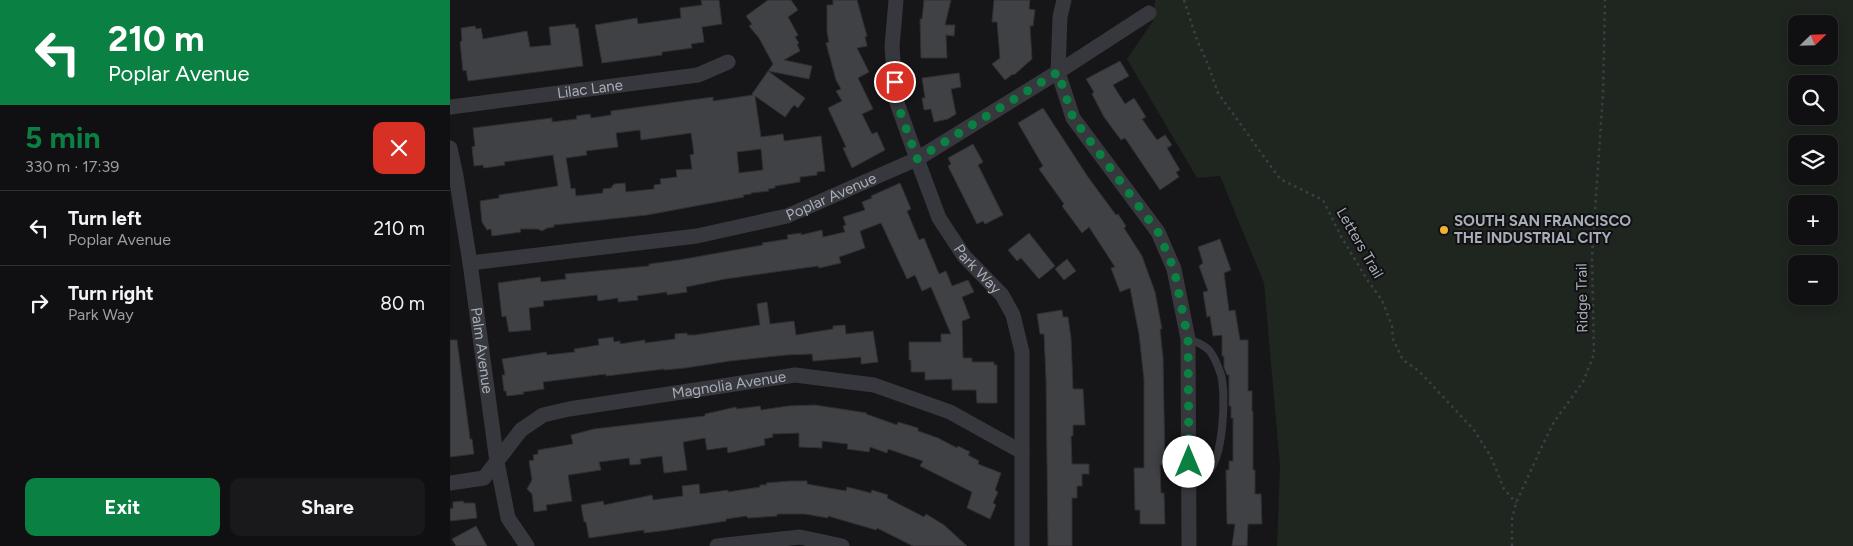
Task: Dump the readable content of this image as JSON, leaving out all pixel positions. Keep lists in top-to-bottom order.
{
  "streets": {
    "street": [
      "Lilac Lane",
      "Poplar Avenue",
      "Park Way",
      "Palm Avenue",
      "Magnolia Avenue"
    ],
    "path": ["Letters Trail", "Ridge Trail"]
  },
  "crossings": [
    ["Poplar Avenue", "Park Way"],
    ["Poplar Avenue", "Palm Avenue"],
    ["Letters Trail", "Ridge Trail"],
    ["Park Way", "Magnolia Avenue"],
    ["Palm Avenue", "Magnolia Avenue"]
  ],
  "places": ["SOUTH SAN FRANCISCO THE INDUSTRIAL CITY"],
  "north": "top right",
  "page": {
    "turn": ["210 m", "Poplar Avenue"],
    "map_buttons": ["+", "−"],
    "heading": ["5 min", "330 m · 17:39"],
    "list": [
      {
        "name": "Turn left",
        "note": "Poplar Avenue",
        "value": "210 m"
      },
      {
        "name": "Turn right",
        "note": "Park Way",
        "value": "80 m"
      }
    ],
    "buttons": ["Exit", "Share"]
  }
}
